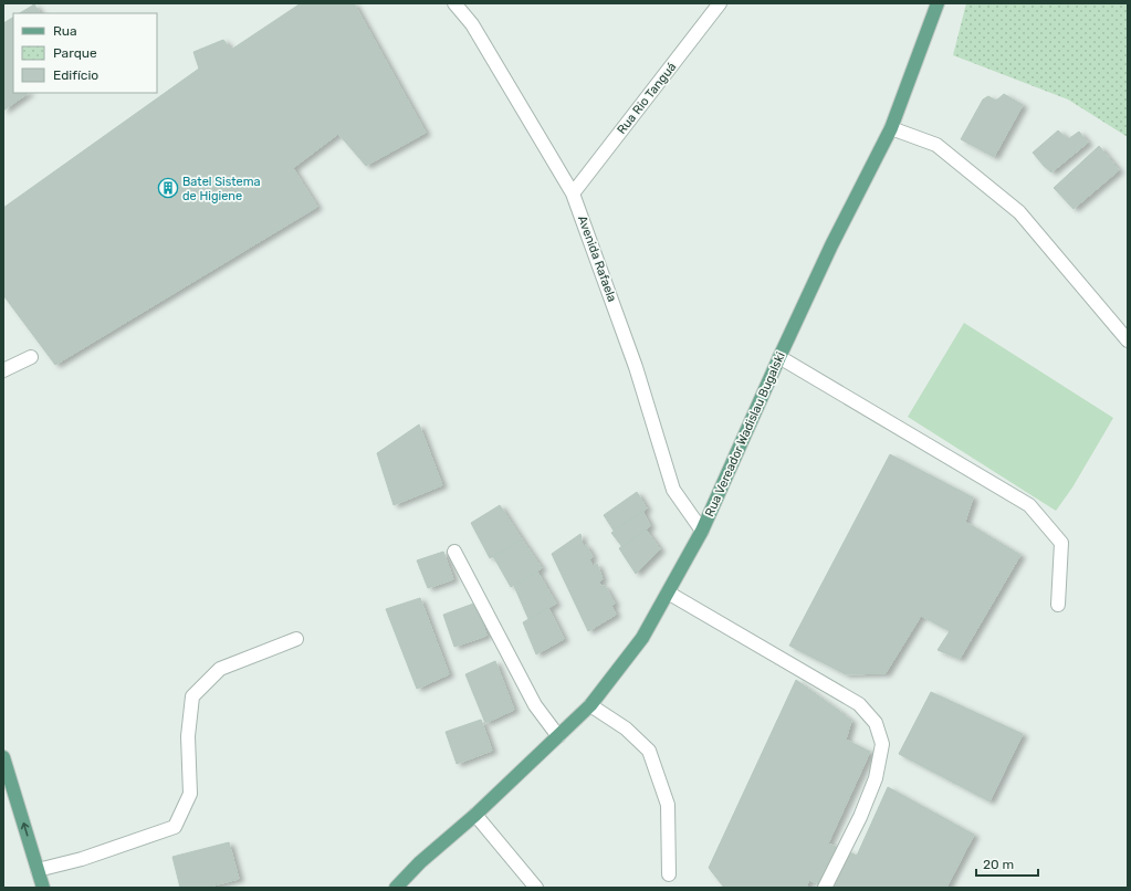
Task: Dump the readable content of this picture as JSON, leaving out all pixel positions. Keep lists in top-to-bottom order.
{
  "streets": {
    "main road": ["Rua Vereador Wadislau Bugalski"],
    "street": ["Rua Rio Tanguá", "Avenida Rafaela"]
  },
  "crossings": [
    ["Rua Rio Tanguá", "Avenida Rafaela"],
    ["Avenida Rafaela", "Rua Vereador Wadislau Bugalski"]
  ],
  "places": {
    "building": ["Batel Sistema de Higiene"]
  },
  "legend": ["Rua", "Parque", "Edifício"],
  "scale_bar": "20 m"
}
